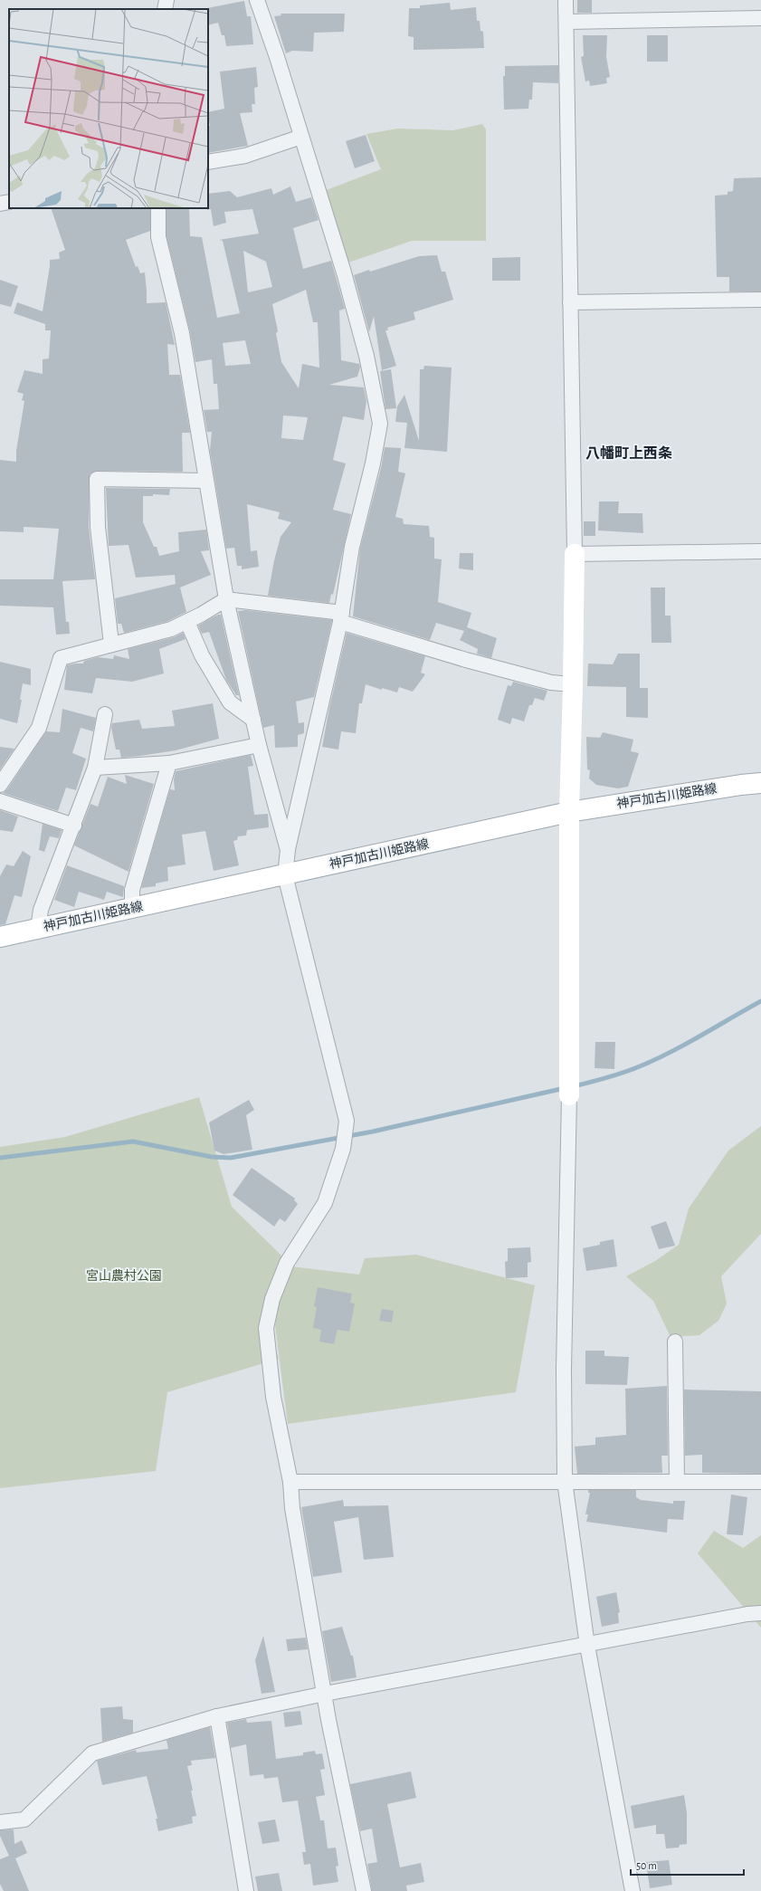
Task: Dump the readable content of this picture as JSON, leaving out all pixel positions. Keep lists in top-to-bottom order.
{
  "streets": {
    "main road": ["神戸加古川姫路線"]
  },
  "districts": ["八幡町上西条"],
  "parks": ["宮山農村公園"],
  "scale_bar": "50 m"
}
